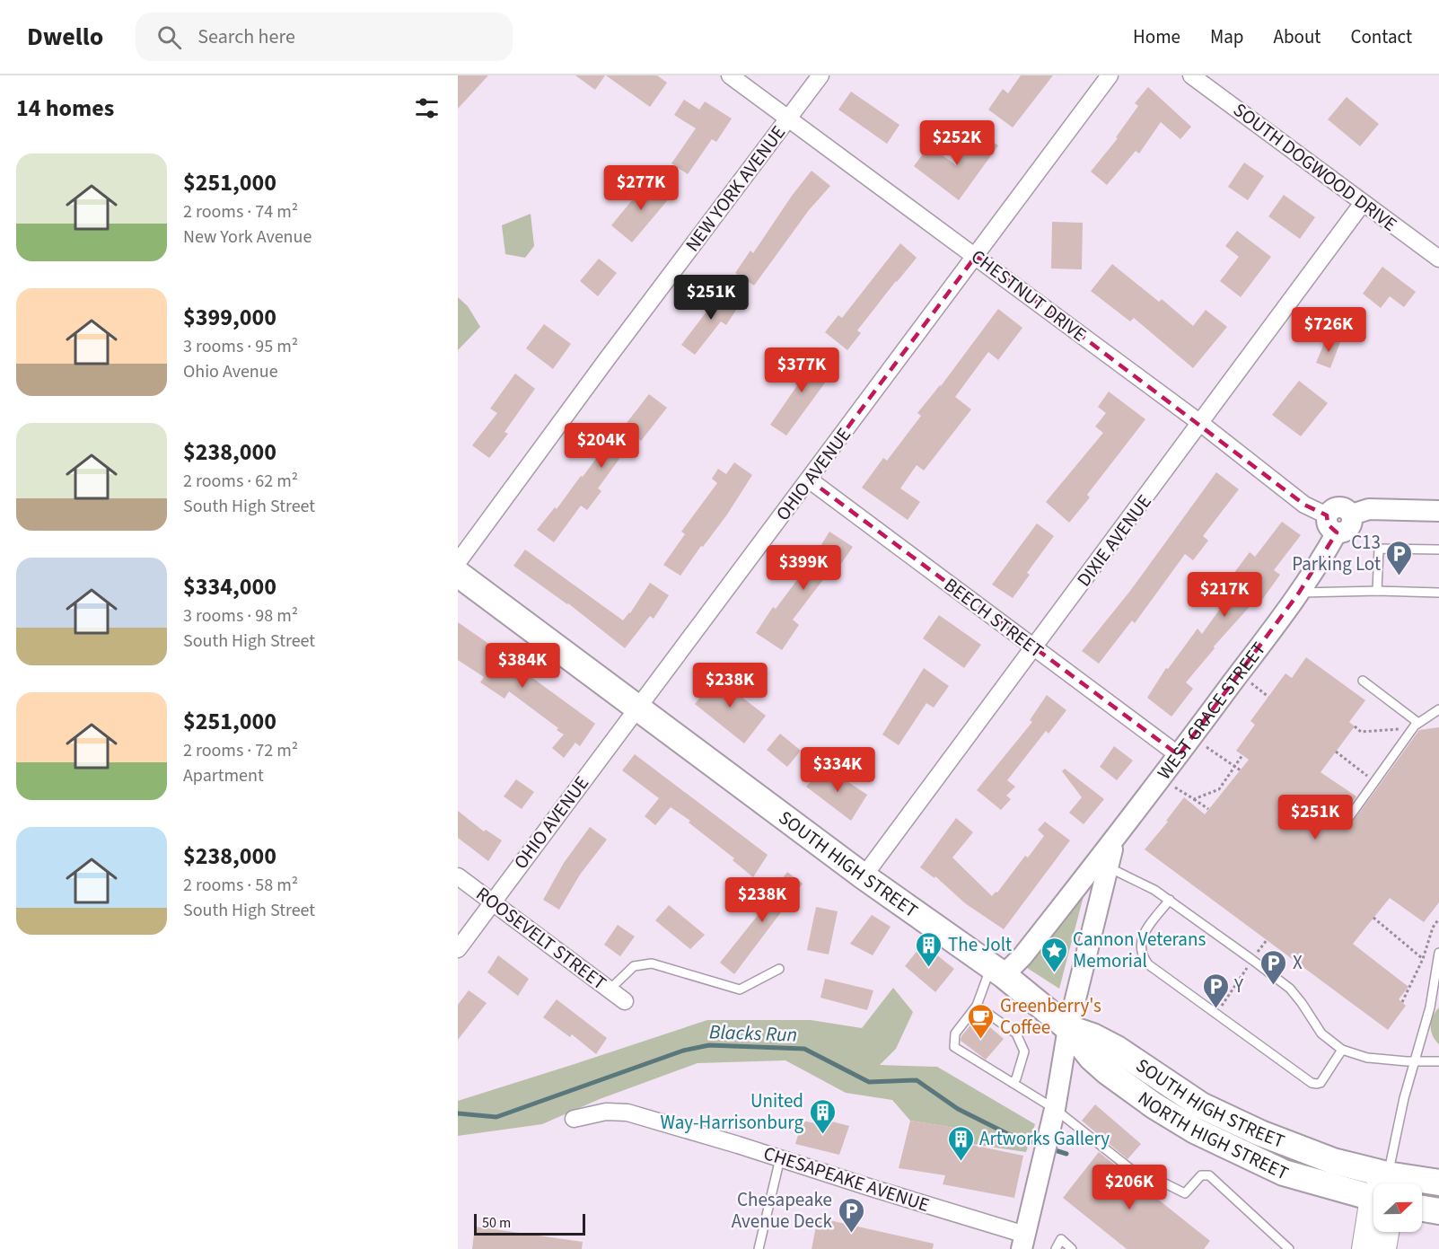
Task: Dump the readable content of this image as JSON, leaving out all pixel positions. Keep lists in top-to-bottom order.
{
  "streets": {
    "main road": ["SOUTH HIGH STREET", "NORTH HIGH STREET"],
    "street": [
      "SOUTH DOGWOOD DRIVE",
      "NEW YORK AVENUE",
      "CHESTNUT DRIVE",
      "OHIO AVENUE",
      "DIXIE AVENUE",
      "BEECH STREET",
      "WEST GRACE STREET",
      "ROOSEVELT STREET",
      "CHESAPEAKE AVENUE"
    ]
  },
  "crossings": [
    ["SOUTH DOGWOOD DRIVE", "DIXIE AVENUE"],
    ["NEW YORK AVENUE", "CHESTNUT DRIVE"],
    ["CHESTNUT DRIVE", "OHIO AVENUE"],
    ["CHESTNUT DRIVE", "DIXIE AVENUE"],
    ["CHESTNUT DRIVE", "WEST GRACE STREET"],
    ["OHIO AVENUE", "BEECH STREET"],
    ["OHIO AVENUE", "SOUTH HIGH STREET"],
    ["OHIO AVENUE", "ROOSEVELT STREET"],
    ["DIXIE AVENUE", "BEECH STREET"],
    ["DIXIE AVENUE", "SOUTH HIGH STREET"],
    ["BEECH STREET", "WEST GRACE STREET"],
    ["WEST GRACE STREET", "SOUTH HIGH STREET"],
    ["WEST GRACE STREET", "NORTH HIGH STREET"],
    ["WEST GRACE STREET", "CHESAPEAKE AVENUE"],
    ["SOUTH HIGH STREET", "NORTH HIGH STREET"]
  ],
  "water": ["Blacks Run"],
  "places": {
    "parking": [
      "C13 Parking Lot",
      "X",
      "Y",
      "Chesapeake Avenue Deck"
    ],
    "building": ["The Jolt", "United Way-Harrisonburg", "Artworks Gallery"],
    "place": ["Cannon Veterans Memorial"],
    "cafe": ["Greenberry's Coffee"]
  },
  "scale_bar": "50 m",
  "north": "right",
  "page": {
    "header": "Dwello",
    "search": "Search here",
    "nav": [
      "Home",
      "Map",
      "About",
      "Contact"
    ],
    "heading": "14 homes",
    "price": [
      "$252K",
      "$277K",
      "$251K",
      "$726K",
      "$377K",
      "$204K",
      "$399K",
      "$217K",
      "$384K",
      "$238K",
      "$334K",
      "$251K",
      "$238K",
      "$206K"
    ],
    "list": [
      {
        "name": "$251,000",
        "note": "2 rooms · 74 m² · New York Avenue"
      },
      {
        "name": "$399,000",
        "note": "3 rooms · 95 m² · Ohio Avenue"
      },
      {
        "name": "$238,000",
        "note": "2 rooms · 62 m² · South High Street"
      },
      {
        "name": "$334,000",
        "note": "3 rooms · 98 m² · South High Street"
      },
      {
        "name": "$251,000",
        "note": "2 rooms · 72 m² · Apartment"
      },
      {
        "name": "$238,000",
        "note": "2 rooms · 58 m² · South High Street"
      }
    ],
    "scale": "50 m"
  }
}
